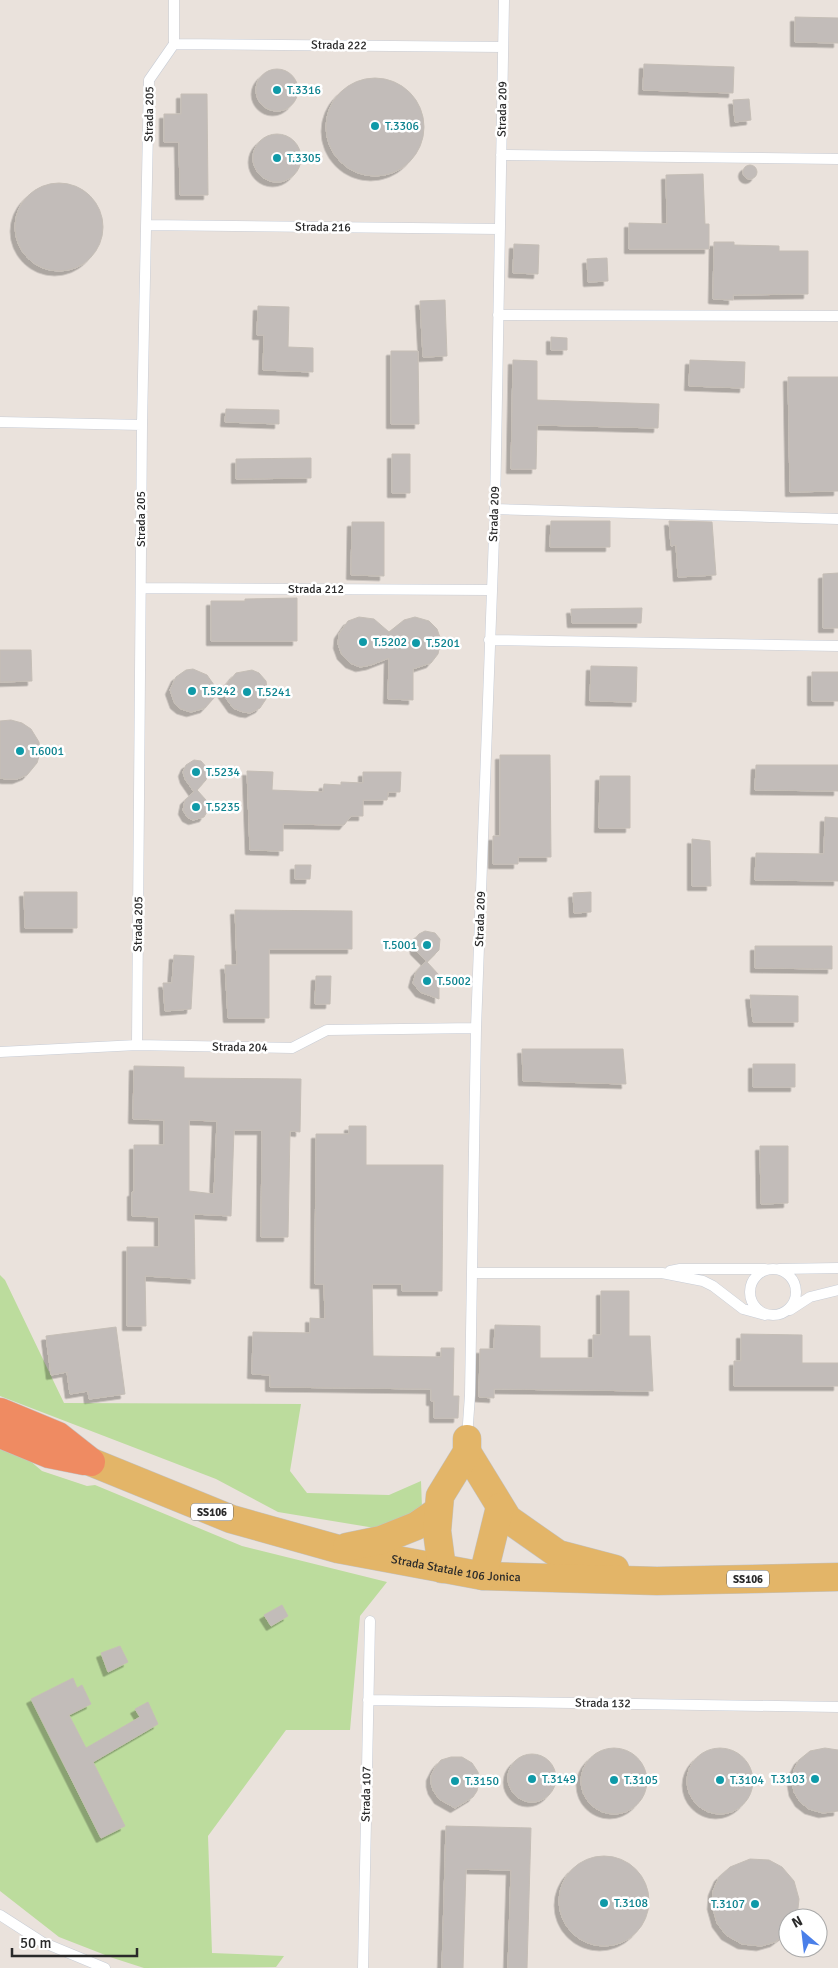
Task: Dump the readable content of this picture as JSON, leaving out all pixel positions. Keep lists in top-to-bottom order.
{
  "streets": {
    "highway": ["SS106", "Strada Statale 106 Jonica"],
    "lane": [
      "Strada 222",
      "Strada 209",
      "Strada 205",
      "Strada 216",
      "Strada 212",
      "Strada 204",
      "Strada 132",
      "Strada 107"
    ]
  },
  "crossings": [
    ["Strada 222", "Strada 209"],
    ["Strada 222", "Strada 205"],
    ["Strada 209", "Strada 216"],
    ["Strada 209", "Strada 212"],
    ["Strada 209", "Strada 204"],
    ["Strada 205", "Strada 216"],
    ["Strada 205", "Strada 212"],
    ["Strada 205", "Strada 204"],
    ["Strada 132", "Strada 107"]
  ],
  "places": [
    "T.3316",
    "T.3306",
    "T.3305",
    "T.5202",
    "T.5201",
    "T.5242",
    "T.5241",
    "T.6001",
    "T.5234",
    "T.5235",
    "T.5001",
    "T.5002",
    "T.3149",
    "T.3103",
    "T.3105",
    "T.3104",
    "T.3150",
    "T.3108",
    "T.3107"
  ],
  "scale_bar": "50 m",
  "north": "top left"
}
